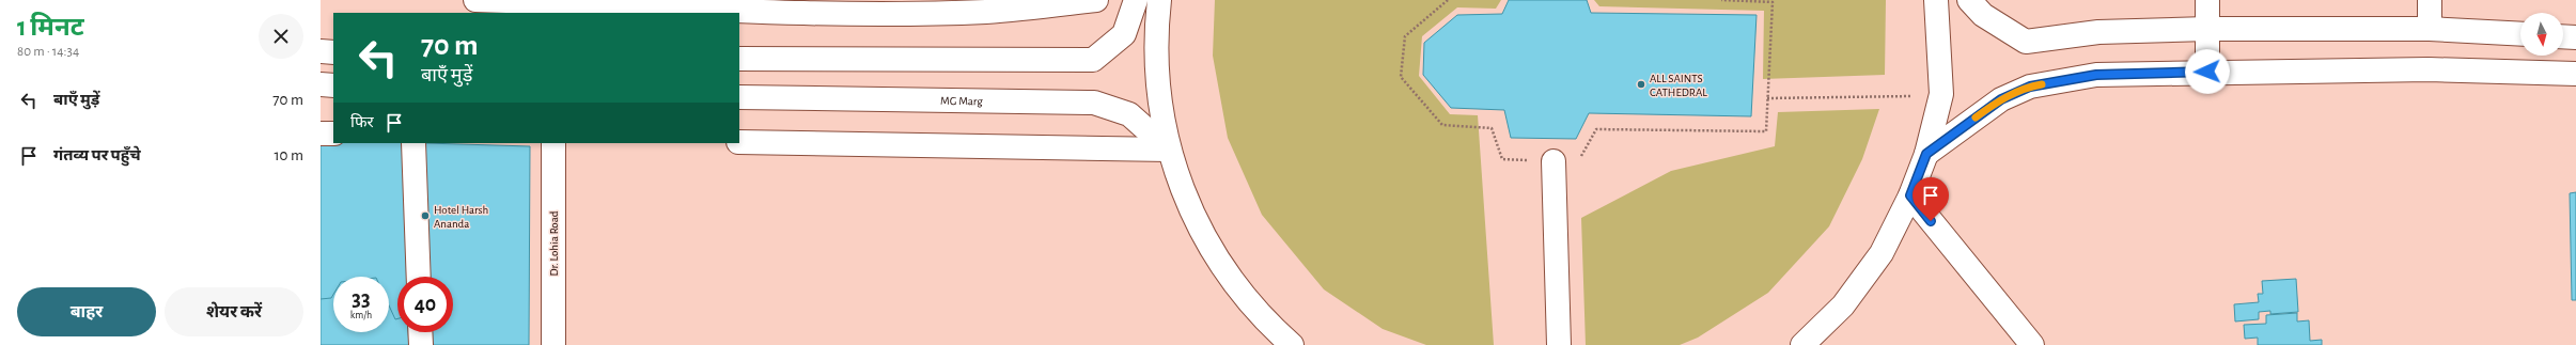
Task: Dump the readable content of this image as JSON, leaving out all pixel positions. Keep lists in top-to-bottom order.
{
  "streets": {
    "street": ["MG Marg", "Dr. Lohia Road"]
  },
  "places": ["ALL SAINTS CATHEDRAL", "Hotel Harsh Ananda"],
  "north": "bottom",
  "page": {
    "heading": ["1 मिनट", "80 m · 14:34"],
    "turn": ["70 m", "बाएँ मुड़ें"],
    "list": [
      {
        "name": "बाएँ मुड़ें",
        "value": "70 m"
      },
      {
        "name": "गंतव्य पर पहुँचे",
        "value": "10 m"
      }
    ],
    "then": "फिर",
    "speed": "33 km/h",
    "limit": "40",
    "buttons": ["बाहर", "शेयर करें"]
  }
}
